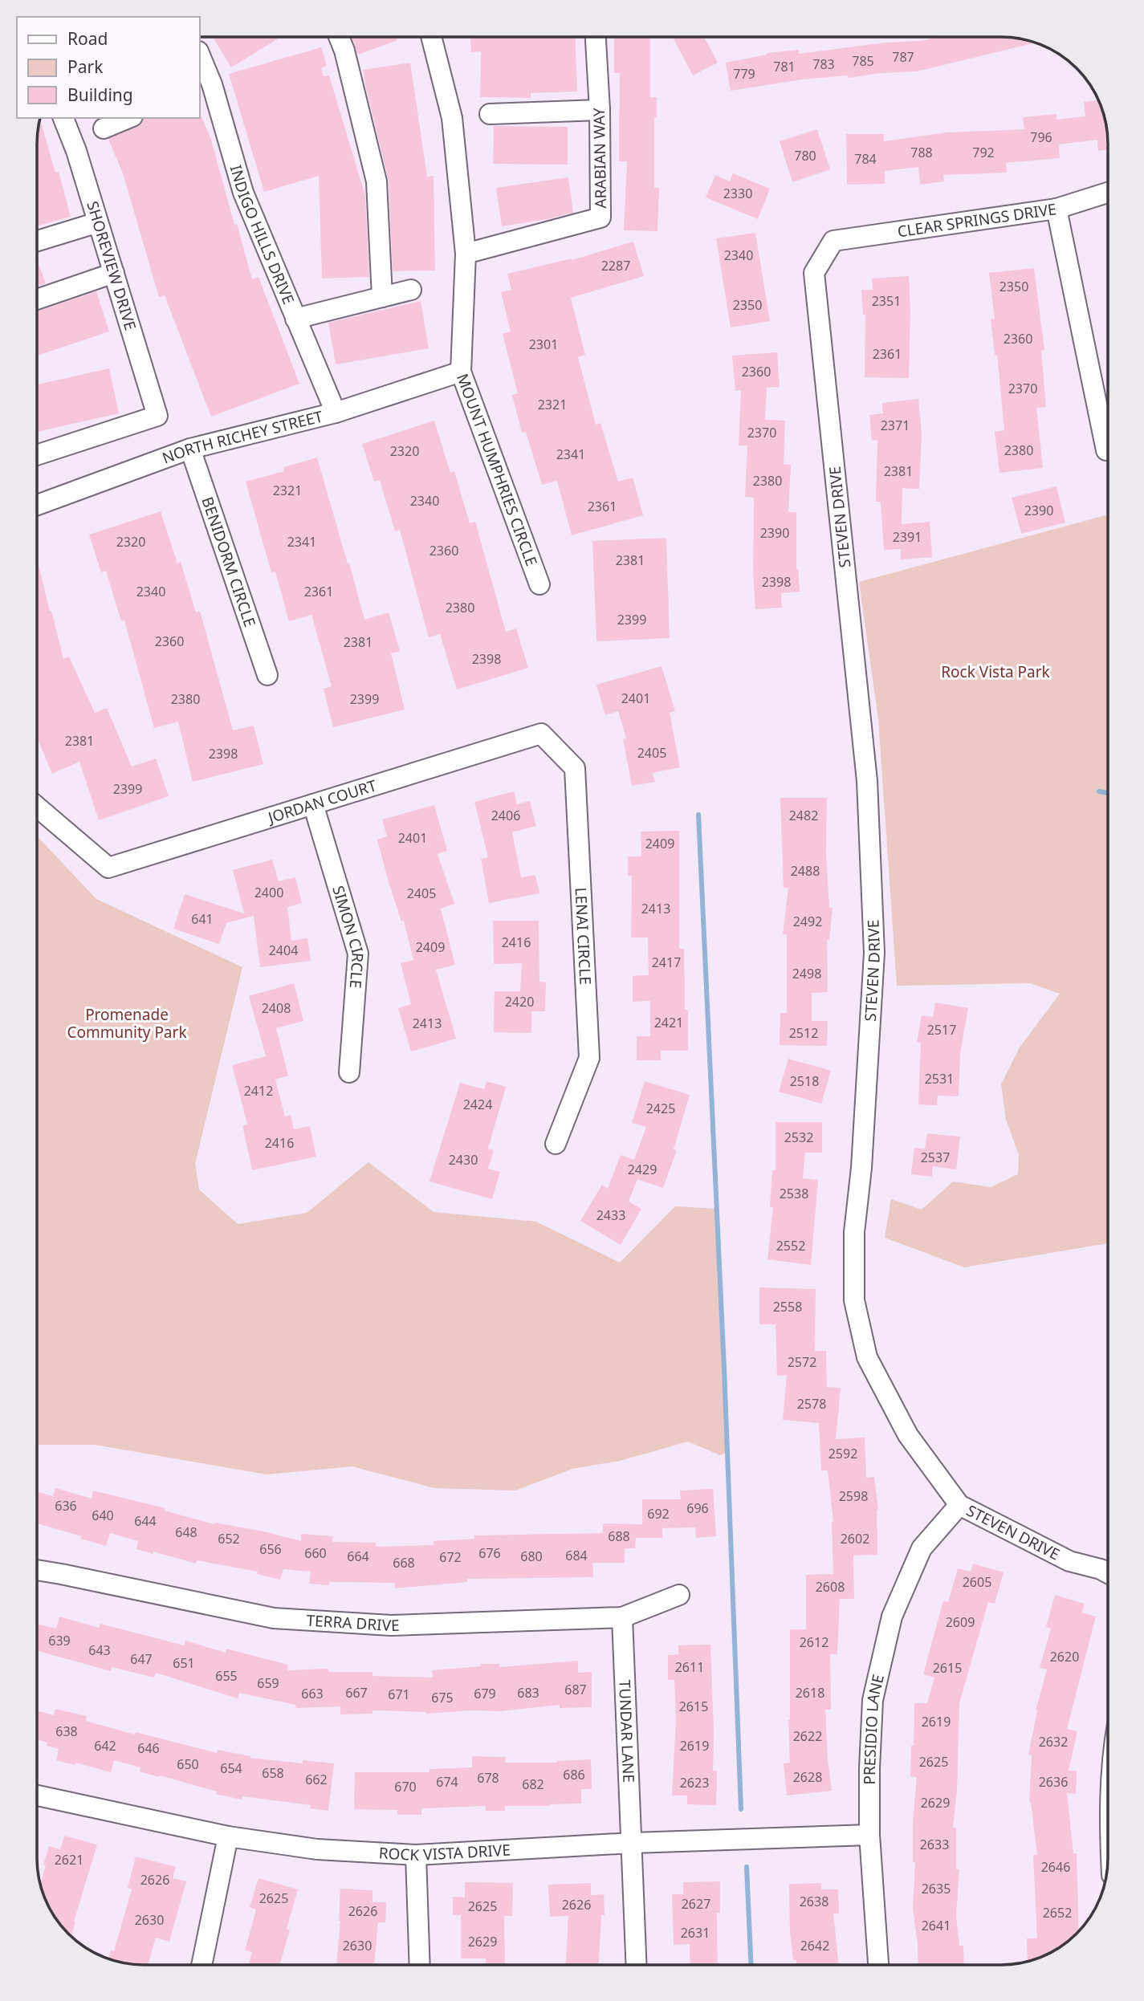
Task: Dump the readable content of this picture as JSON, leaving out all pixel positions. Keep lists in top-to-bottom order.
{
  "streets": {
    "street": [
      "ARABIAN WAY",
      "CLEAR SPRINGS DRIVE",
      "INDIGO HILLS DRIVE",
      "SHOREVIEW DRIVE",
      "NORTH RICHEY STREET",
      "MOUNT HUMPHRIES CIRCLE",
      "STEVEN DRIVE",
      "BENIDORM CIRCLE",
      "JORDAN COURT",
      "LENAI CIRCLE",
      "SIMON CIRCLE",
      "TERRA DRIVE",
      "PRESIDIO LANE",
      "TUNDAR LANE",
      "ROCK VISTA DRIVE"
    ]
  },
  "crossings": [
    ["ARABIAN WAY", "MOUNT HUMPHRIES CIRCLE"],
    ["CLEAR SPRINGS DRIVE", "STEVEN DRIVE"],
    ["INDIGO HILLS DRIVE", "NORTH RICHEY STREET"],
    ["NORTH RICHEY STREET", "MOUNT HUMPHRIES CIRCLE"],
    ["NORTH RICHEY STREET", "BENIDORM CIRCLE"],
    ["STEVEN DRIVE", "PRESIDIO LANE"],
    ["JORDAN COURT", "LENAI CIRCLE"],
    ["JORDAN COURT", "SIMON CIRCLE"],
    ["TERRA DRIVE", "TUNDAR LANE"],
    ["PRESIDIO LANE", "ROCK VISTA DRIVE"],
    ["TUNDAR LANE", "ROCK VISTA DRIVE"]
  ],
  "parks": ["Rock Vista Park", "Promenade Community Park"],
  "house_numbers": [
    "787",
    "785",
    "783",
    "781",
    "779",
    "796",
    "788",
    "792",
    "780",
    "784",
    "2330",
    "2340",
    "2287",
    "2350",
    "2351",
    "2350",
    "2360",
    "2301",
    "2361",
    "2360",
    "2370",
    "2321",
    "2371",
    "2370",
    "2380",
    "2320",
    "2341",
    "2381",
    "2380",
    "2321",
    "2340",
    "2361",
    "2390",
    "2390",
    "2391",
    "2320",
    "2341",
    "2360",
    "2381",
    "2398",
    "2340",
    "2361",
    "2380",
    "2399",
    "2360",
    "2381",
    "2398",
    "2401",
    "2380",
    "2399",
    "2381",
    "2405",
    "2398",
    "2399",
    "2406",
    "2482",
    "2401",
    "2409",
    "2488",
    "2400",
    "2405",
    "2413",
    "641",
    "2492",
    "2416",
    "2409",
    "2404",
    "2417",
    "2498",
    "2420",
    "2408",
    "2421",
    "2413",
    "2517",
    "2512",
    "2531",
    "2518",
    "2412",
    "2424",
    "2425",
    "2532",
    "2416",
    "2537",
    "2430",
    "2429",
    "2538",
    "2433",
    "2552",
    "2558",
    "2572",
    "2578",
    "2592",
    "2598",
    "636",
    "696",
    "692",
    "640",
    "644",
    "648",
    "688",
    "652",
    "2602",
    "656",
    "660",
    "676",
    "684",
    "664",
    "680",
    "672",
    "668",
    "2605",
    "2608",
    "2609",
    "639",
    "2612",
    "643",
    "2620",
    "647",
    "651",
    "2611",
    "2615",
    "655",
    "659",
    "687",
    "667",
    "683",
    "2618",
    "663",
    "679",
    "671",
    "675",
    "2615",
    "2619",
    "638",
    "2622",
    "2632",
    "642",
    "2619",
    "646",
    "2625",
    "650",
    "654",
    "658",
    "686",
    "2628",
    "678",
    "662",
    "674",
    "2636",
    "2623",
    "682",
    "670",
    "2629",
    "2633",
    "2621",
    "2646",
    "2626",
    "2635",
    "2625",
    "2638",
    "2627",
    "2626",
    "2625",
    "2626",
    "2652",
    "2630",
    "2641",
    "2631",
    "2629",
    "2630",
    "2642"
  ],
  "legend": ["Road", "Park", "Building"]
}
